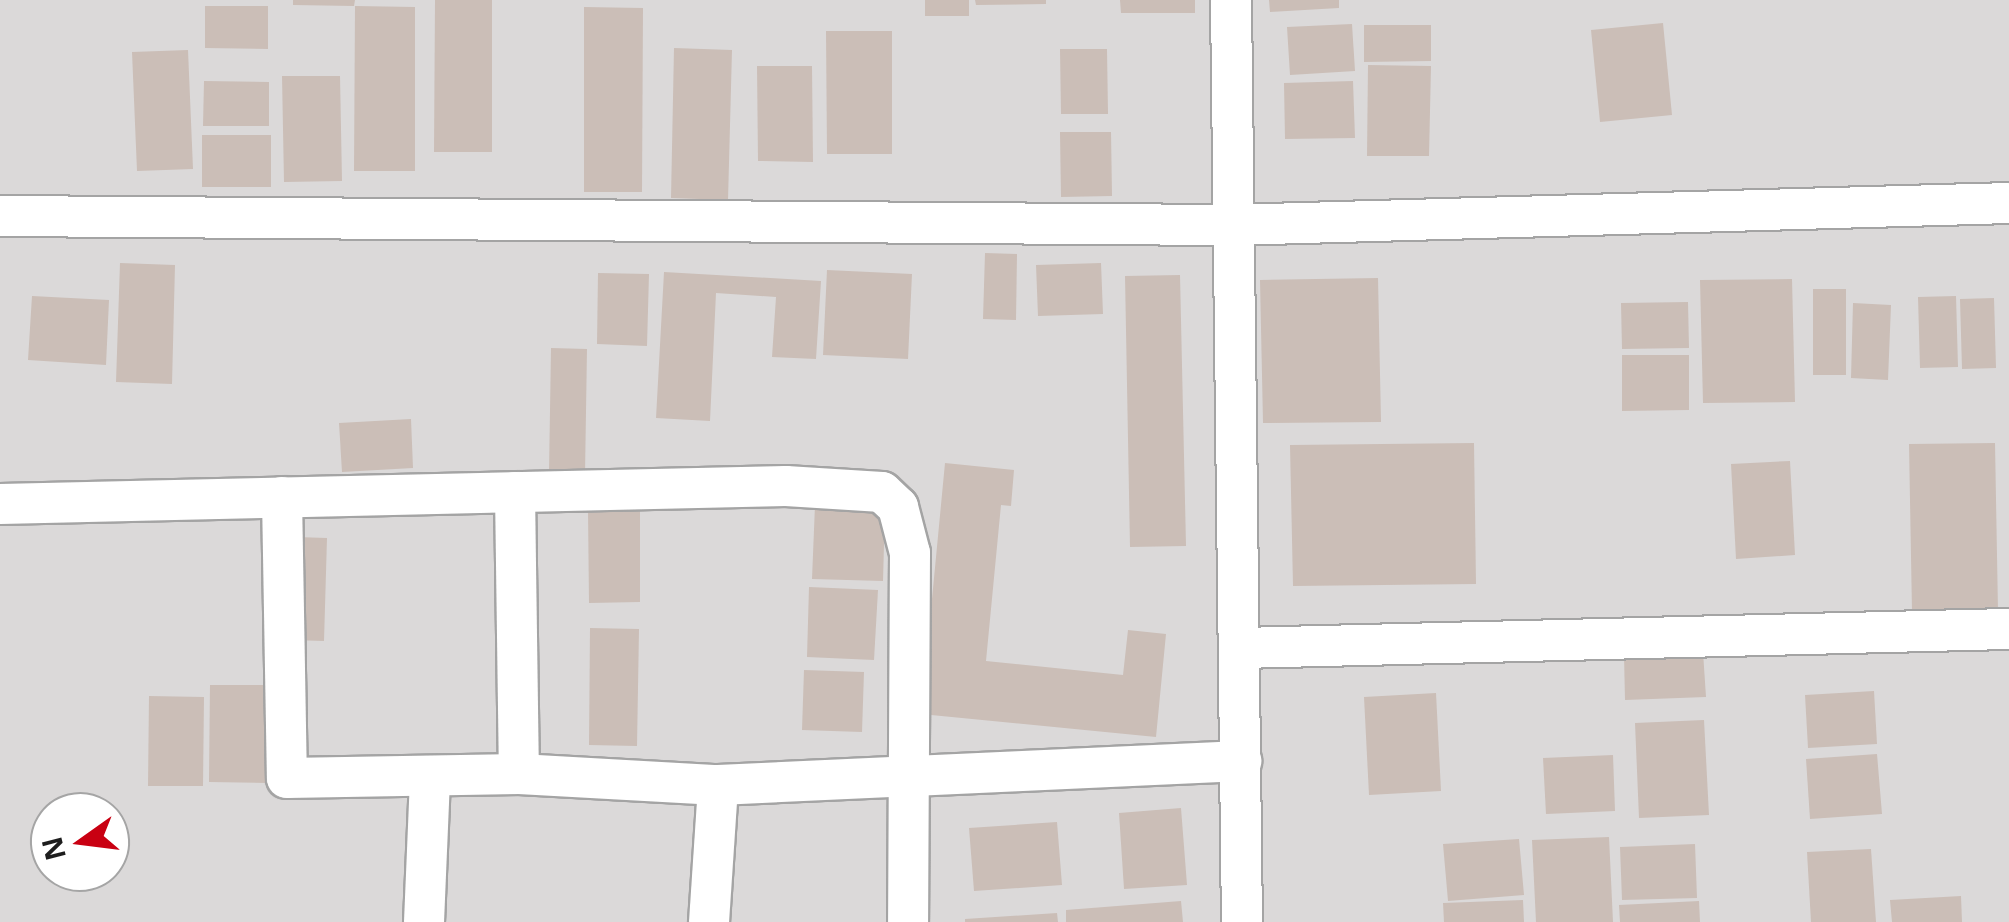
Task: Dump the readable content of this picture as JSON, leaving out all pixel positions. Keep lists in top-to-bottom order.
{
  "north": "left"
}
